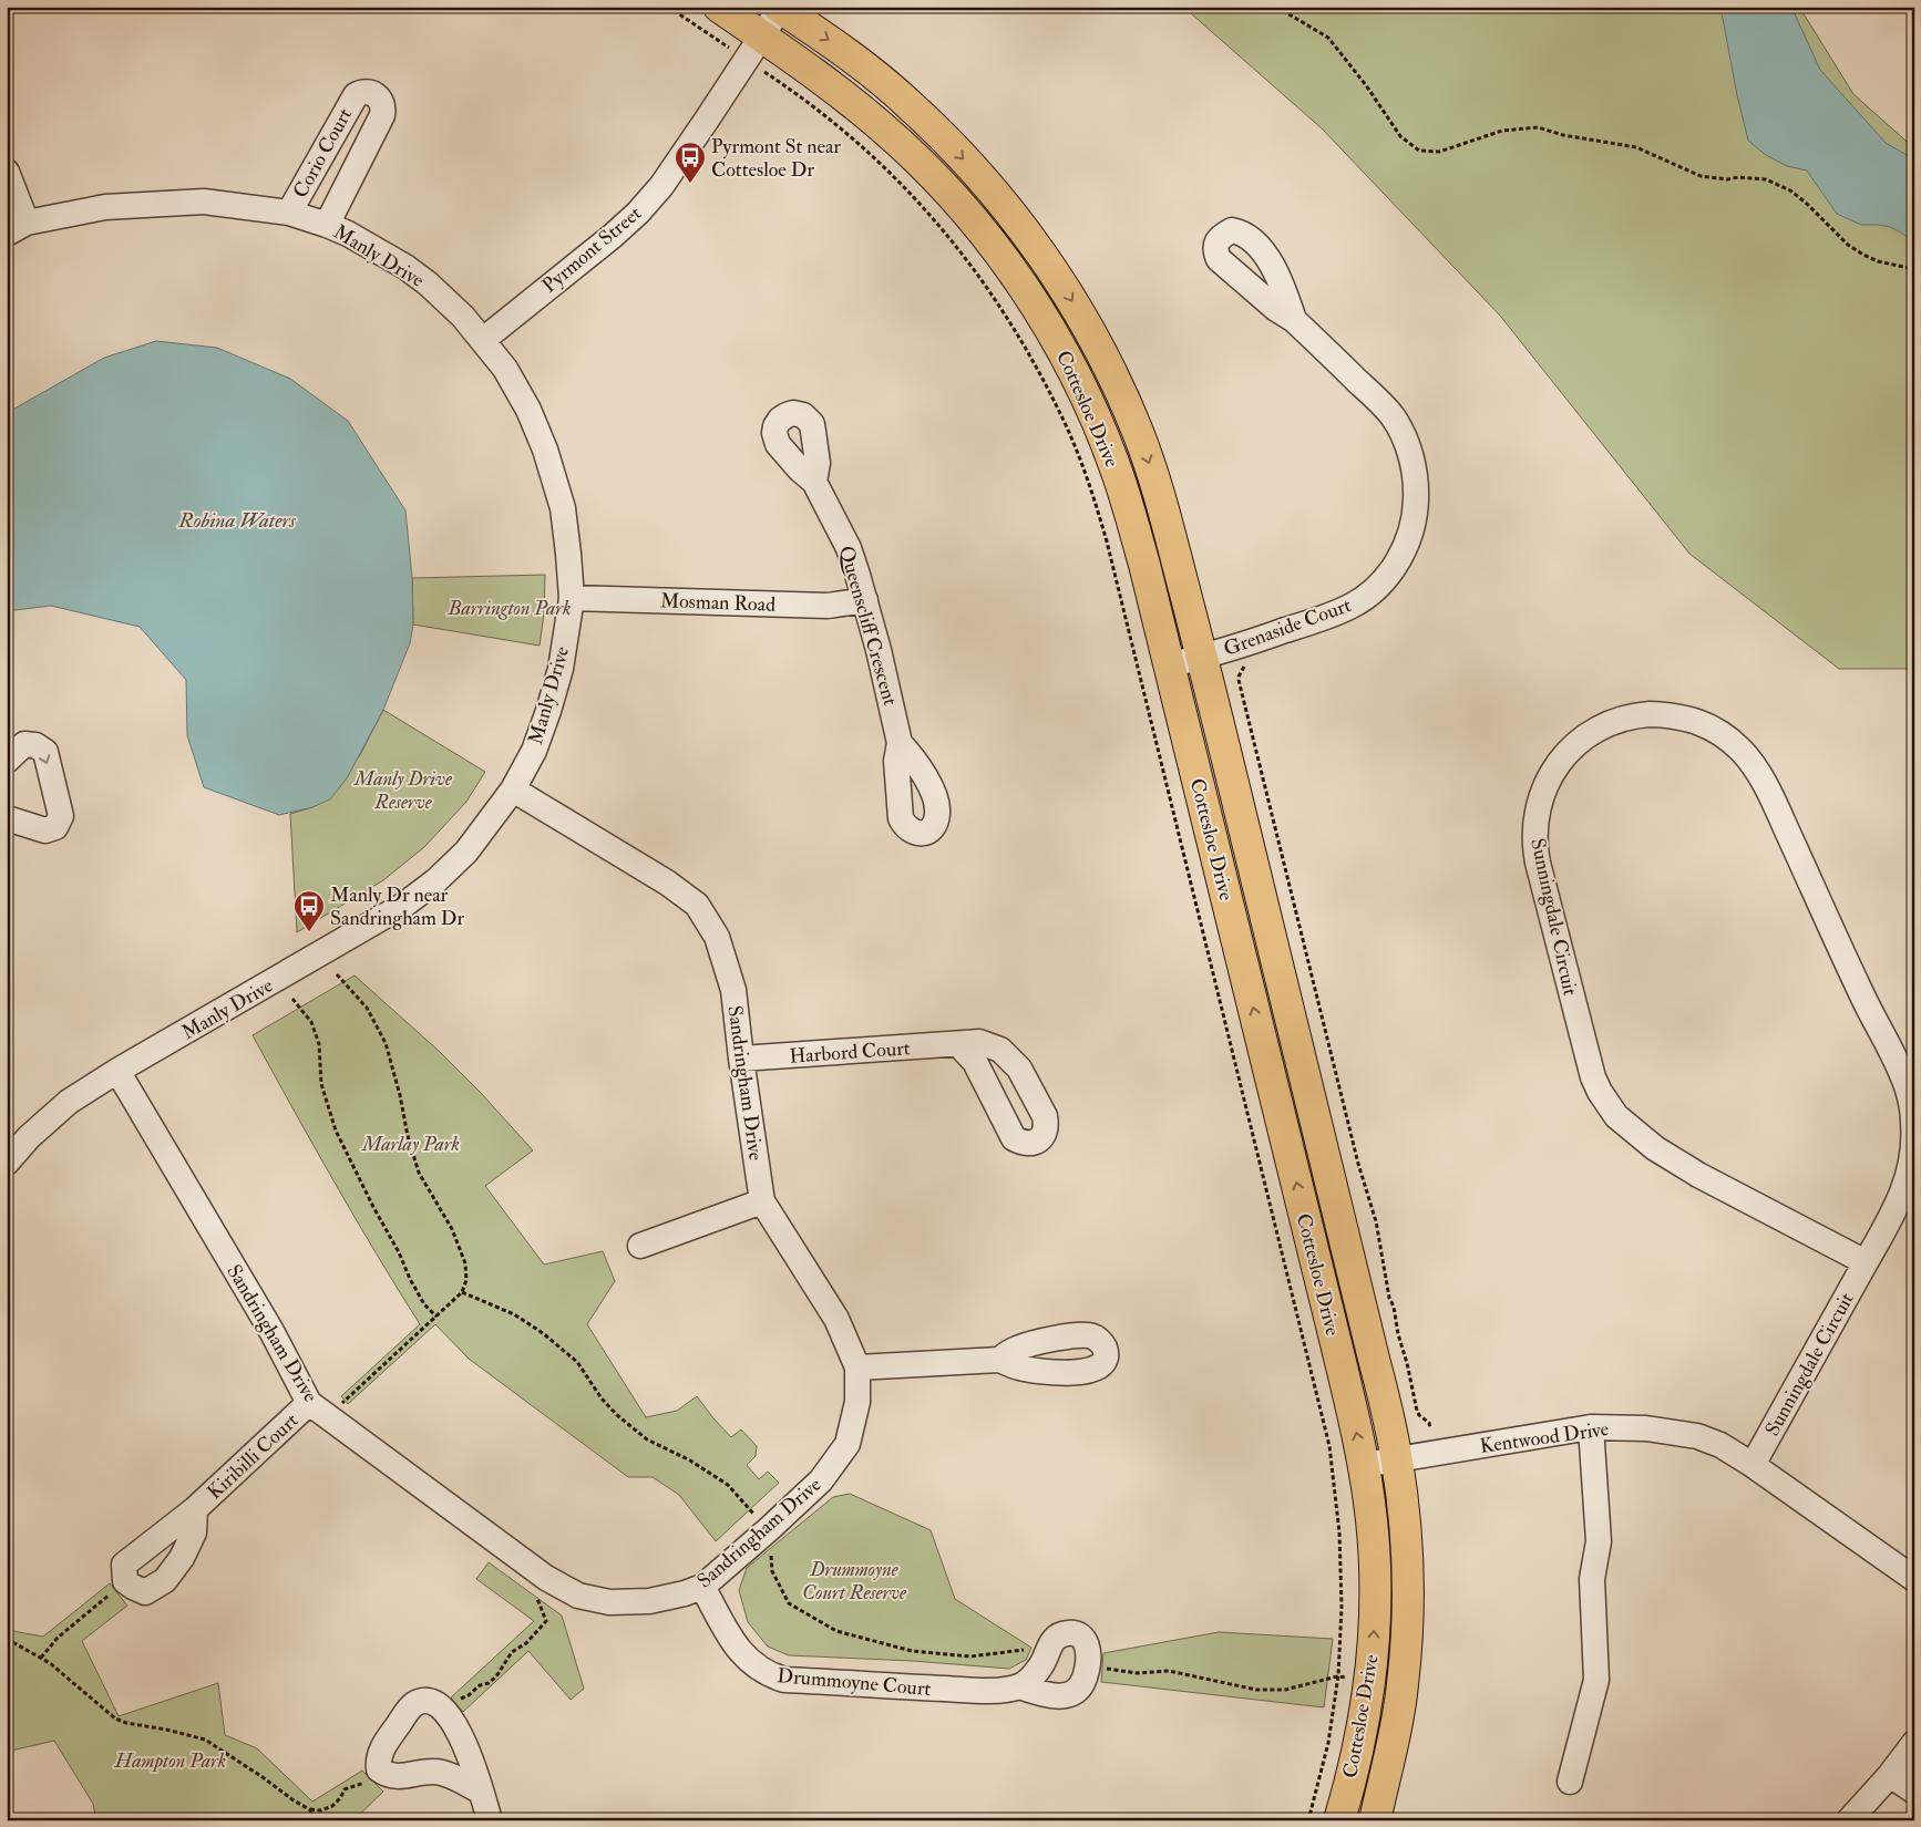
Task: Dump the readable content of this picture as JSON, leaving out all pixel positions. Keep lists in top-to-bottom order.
{
  "streets": {
    "main road": ["Cottesloe Drive"],
    "street": [
      "Corio Court",
      "Pyrmont Street",
      "Manly Drive",
      "Mosman Road",
      "Queenscliff Crescent",
      "Grenaside Court",
      "Sunningdale Circuit",
      "Harbord Court",
      "Sandringham Drive",
      "Kentwood Drive",
      "Kiribilli Court",
      "Drummoyne Court"
    ]
  },
  "crossings": [
    ["Corio Court", "Manly Drive"],
    ["Pyrmont Street", "Manly Drive"],
    ["Pyrmont Street", "Cottesloe Drive"],
    ["Manly Drive", "Mosman Road"],
    ["Manly Drive", "Sandringham Drive"],
    ["Cottesloe Drive", "Grenaside Court"],
    ["Cottesloe Drive", "Kentwood Drive"],
    ["Mosman Road", "Queenscliff Crescent"],
    ["Sunningdale Circuit", "Kentwood Drive"],
    ["Harbord Court", "Sandringham Drive"],
    ["Sandringham Drive", "Kiribilli Court"],
    ["Sandringham Drive", "Drummoyne Court"]
  ],
  "water": ["Robina Waters"],
  "parks": [
    "Barrington Park",
    "Manly Drive Reserve",
    "Marlay Park",
    "Drummoyne Court Reserve",
    "Hampton Park"
  ],
  "places": {
    "bus stop": ["Pyrmont St near Cottesloe Dr", "Manly Dr near Sandringham Dr"]
  }
}
